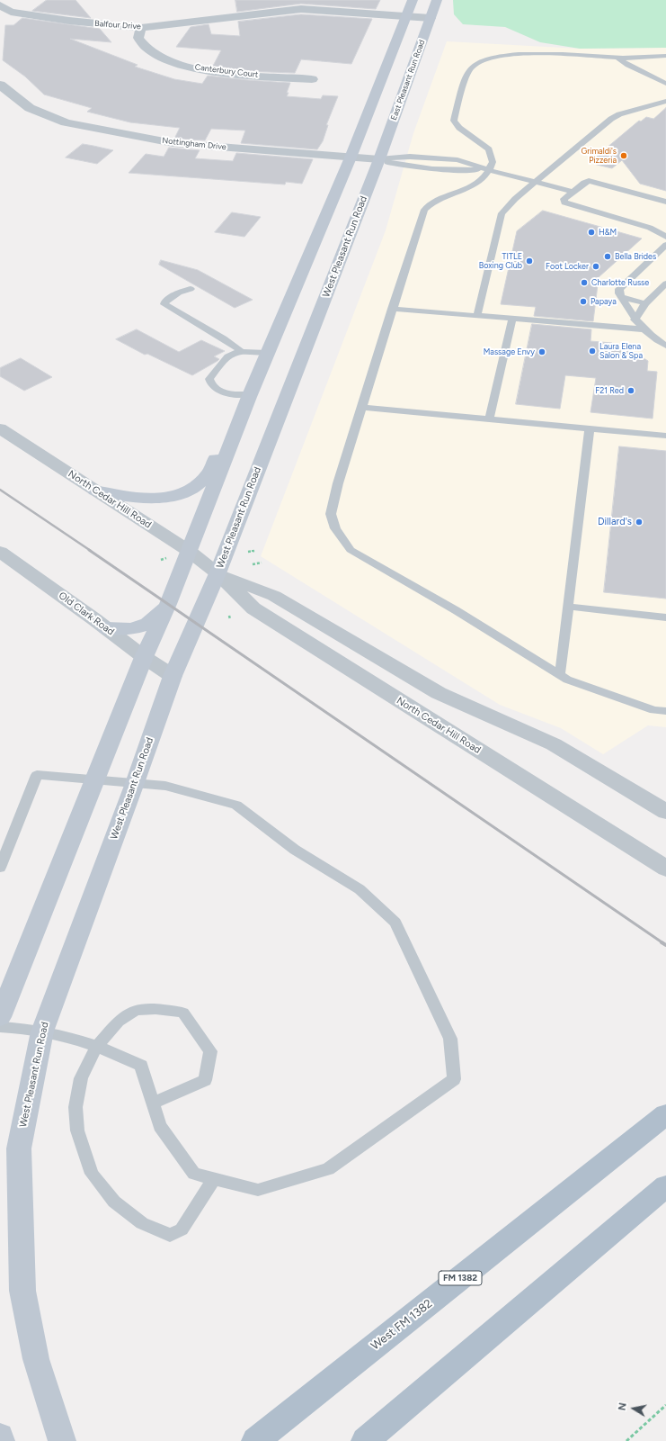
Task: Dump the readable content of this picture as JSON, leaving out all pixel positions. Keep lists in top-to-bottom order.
{
  "streets": {
    "main road": [
      "East Pleasant Run Road",
      "West Pleasant Run Road",
      "FM 1382",
      "West FM 1382"
    ],
    "street": [
      "Balfour Drive",
      "Canterbury Court",
      "Nottingham Drive",
      "North Cedar Hill Road",
      "Old Clark Road"
    ]
  },
  "crossings": [
    ["Balfour Drive", "Canterbury Court"],
    ["Balfour Drive", "East Pleasant Run Road"],
    ["East Pleasant Run Road", "Nottingham Drive"],
    ["East Pleasant Run Road", "West Pleasant Run Road"],
    ["Nottingham Drive", "West Pleasant Run Road"],
    ["West Pleasant Run Road", "North Cedar Hill Road"],
    ["West Pleasant Run Road", "Old Clark Road"]
  ],
  "places": [
    "Grimaldi's Pizzeria",
    "H&M",
    "Bella Brides",
    "TITLE Boxing Club",
    "Foot Locker",
    "Charlotte Russe",
    "Papaya",
    "Laura Elena Salon & Spa",
    "Massage Envy",
    "F21 Red",
    "Dillard's"
  ],
  "north": "left"
}
